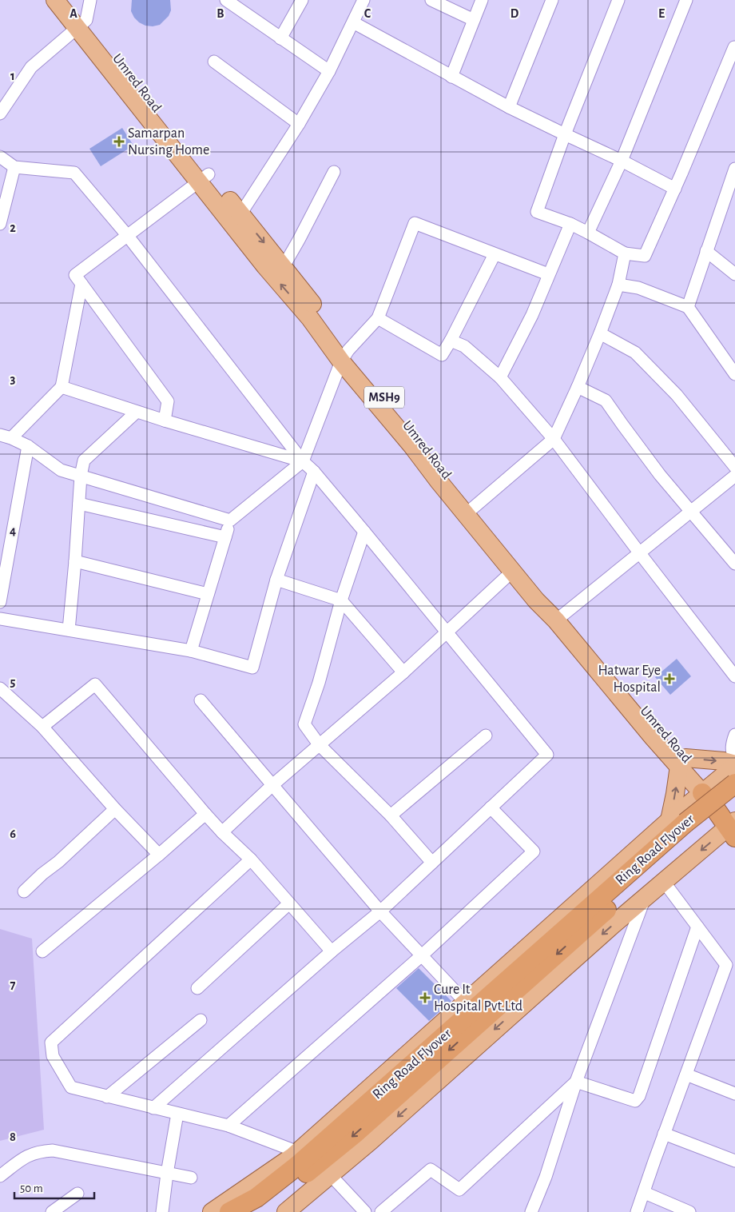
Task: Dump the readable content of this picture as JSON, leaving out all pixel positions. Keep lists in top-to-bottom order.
{
  "streets": {
    "highway": ["Ring Road Flyover"],
    "main road": ["Umred Road", "MSH9"]
  },
  "places": {
    "health": ["Samarpan Nursing Home", "Hatwar Eye Hospital", "Cure It Hospital Pvt.Ltd"]
  },
  "scale_bar": "50 m",
  "grid": {
    "columns": [
      "A",
      "B",
      "C",
      "D",
      "E"
    ],
    "rows": [
      "1",
      "2",
      "3",
      "4",
      "5",
      "6",
      "7",
      "8"
    ]
  }
}
